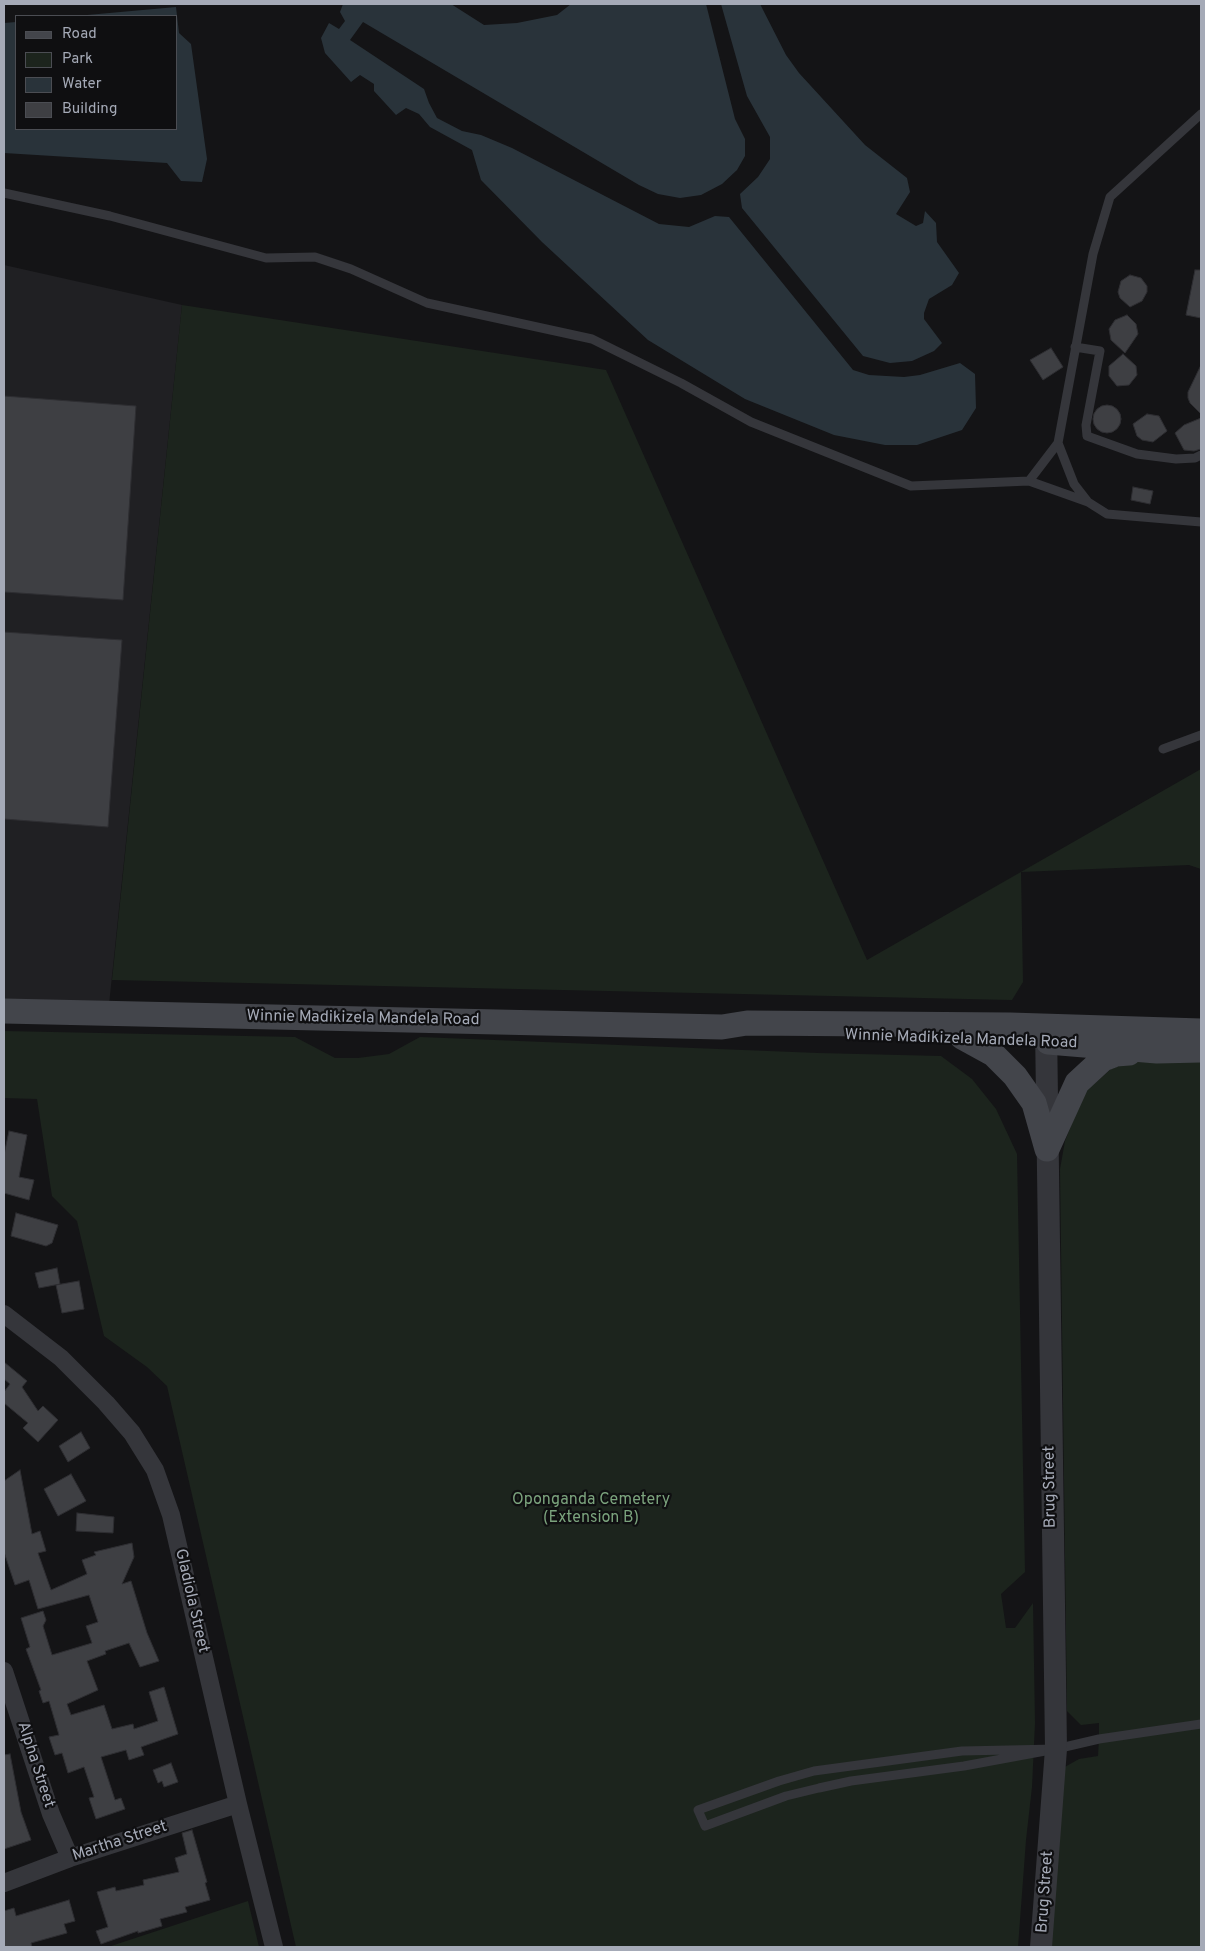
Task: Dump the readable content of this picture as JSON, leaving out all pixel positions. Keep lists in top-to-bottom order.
{
  "streets": {
    "main road": ["Winnie Madikizela Mandela Road"],
    "street": [
      "Brug Street",
      "Gladiola Street",
      "Alpha Street",
      "Martha Street"
    ]
  },
  "crossings": [
    ["Winnie Madikizela Mandela Road", "Brug Street"],
    ["Gladiola Street", "Martha Street"],
    ["Alpha Street", "Martha Street"]
  ],
  "parks": ["Oponganda Cemetery (Extension B)"],
  "legend": [
    "Road",
    "Park",
    "Water",
    "Building"
  ]
}
